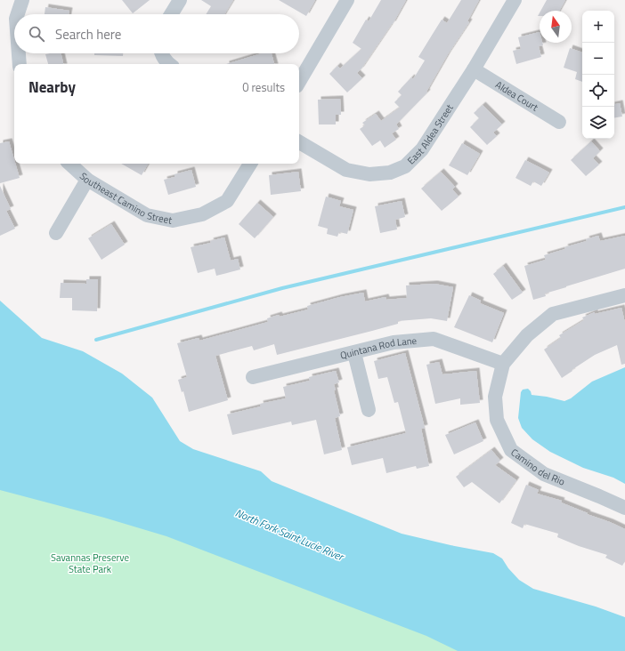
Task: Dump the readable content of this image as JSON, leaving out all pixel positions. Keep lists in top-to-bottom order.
{
  "streets": {
    "street": [
      "Aldea Court",
      "East Aldea Street",
      "Southeast Camino Street",
      "Quintana Rod Lane",
      "Camino del Rio"
    ]
  },
  "crossings": [
    ["Aldea Court", "East Aldea Street"],
    ["Quintana Rod Lane", "Camino del Rio"]
  ],
  "water": ["North Fork Saint Lucie River"],
  "parks": ["Savannas Preserve State Park"],
  "north": "top",
  "page": {
    "map_buttons": ["+", "−"],
    "search": "Search here",
    "heading": ["Nearby", "0 results"]
  }
}
